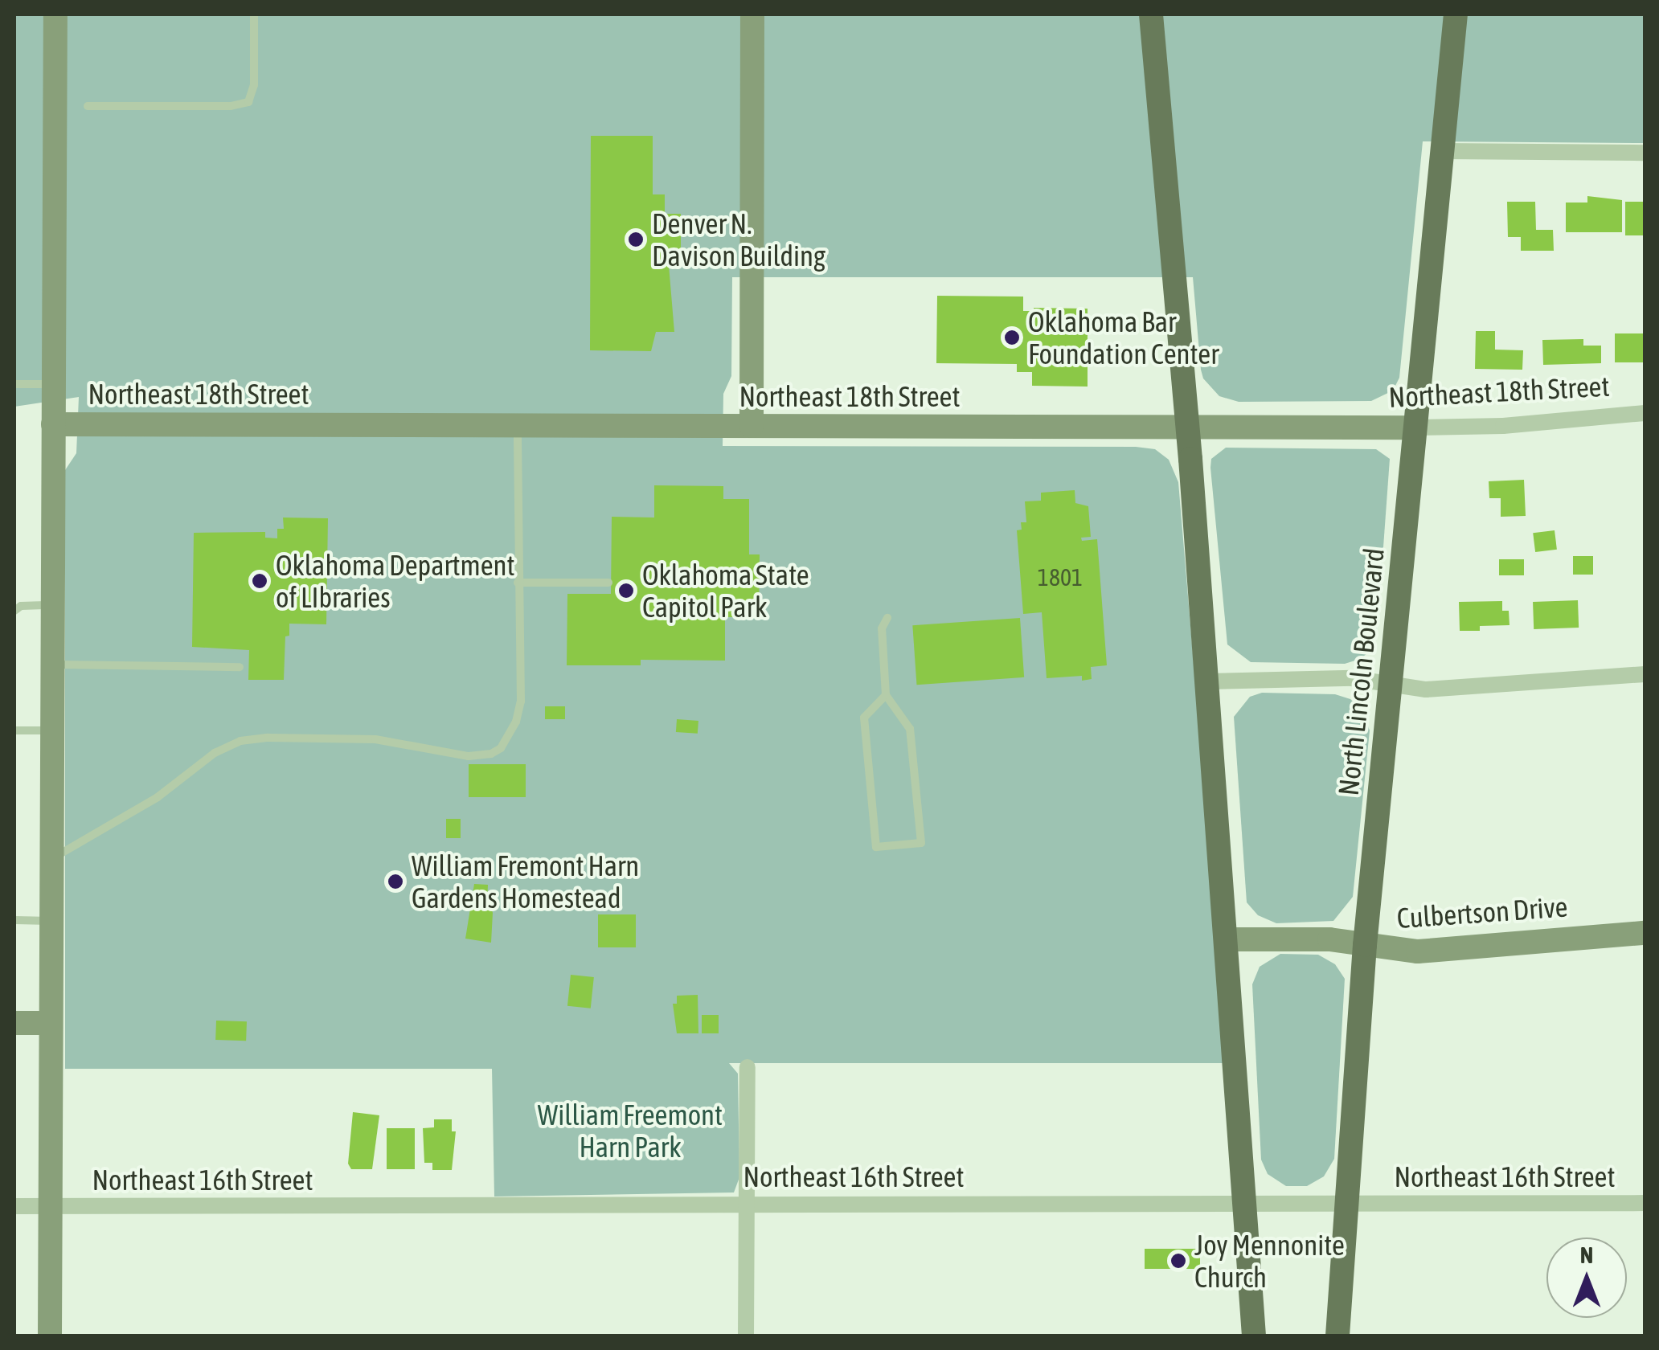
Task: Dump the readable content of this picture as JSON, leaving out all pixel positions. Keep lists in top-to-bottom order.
{
  "streets": {
    "main road": ["North Lincoln Boulevard"],
    "street": ["Northeast 18th Street", "Culbertson Drive", "Northeast 16th Street"]
  },
  "crossings": [
    ["Northeast 18th Street", "North Lincoln Boulevard"],
    ["North Lincoln Boulevard", "Culbertson Drive"],
    ["North Lincoln Boulevard", "Northeast 16th Street"]
  ],
  "parks": ["William Freemont Harn Park"],
  "places": [
    "Denver N. Davison Building",
    "Oklahoma Bar Foundation Center",
    "Oklahoma Department of LIbraries",
    "Oklahoma State Capitol Park",
    "William Fremont Harn Gardens Homestead",
    "Joy Mennonite Church"
  ],
  "house_numbers": ["1801"],
  "north": "top"
}
